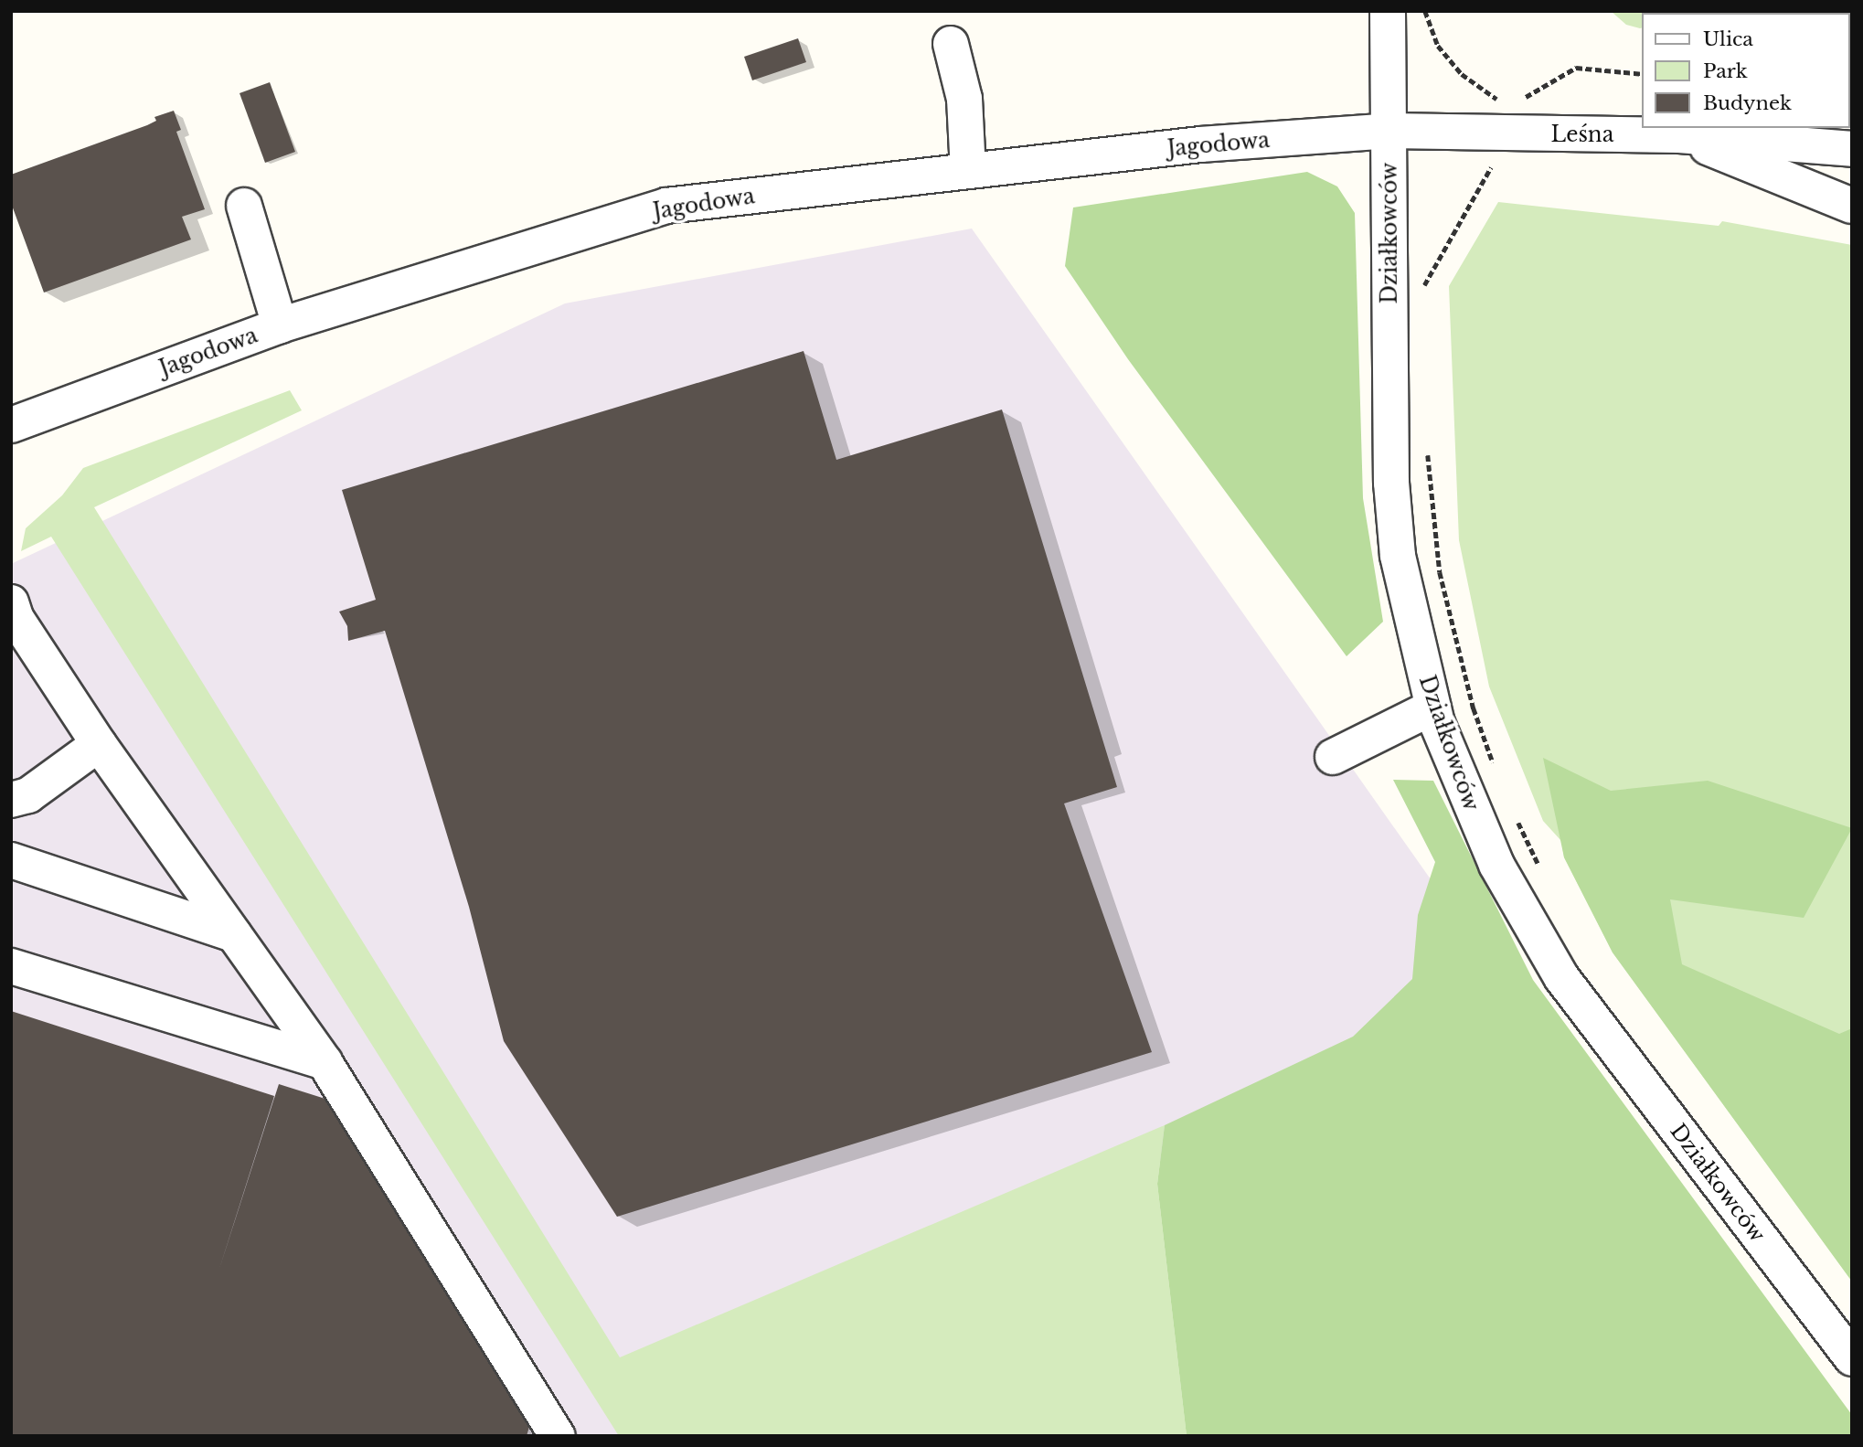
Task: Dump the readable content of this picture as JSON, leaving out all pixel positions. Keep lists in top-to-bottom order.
{
  "streets": {
    "street": ["Leśna", "Jagodowa", "Działkowców"]
  },
  "crossings": [
    ["Leśna", "Jagodowa"],
    ["Leśna", "Działkowców"],
    ["Jagodowa", "Działkowców"]
  ],
  "legend": ["Ulica", "Park", "Budynek"]
}
